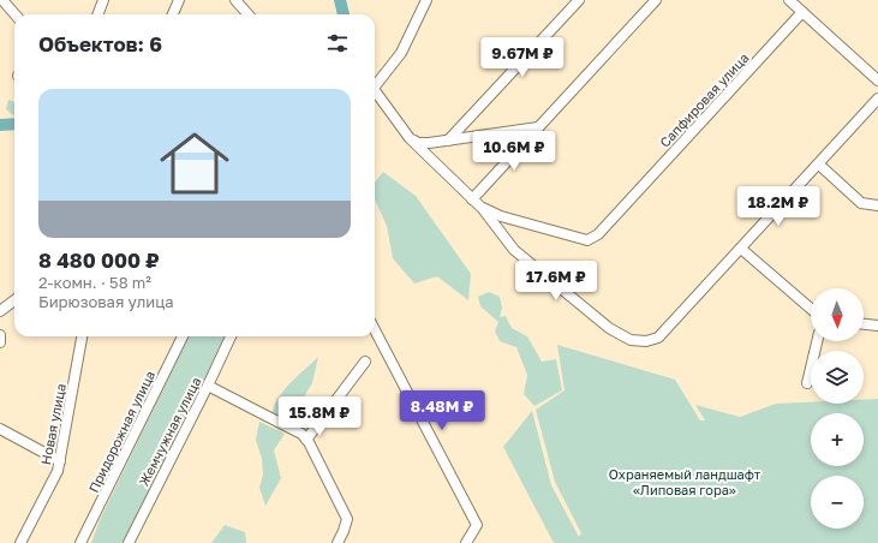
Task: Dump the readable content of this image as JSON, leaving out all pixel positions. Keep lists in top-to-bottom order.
{
  "streets": {
    "street": [
      "Сапфировая улица",
      "Новая улица",
      "Придорожная улица",
      "Жемчужная улица"
    ]
  },
  "parks": ["Охраняемый ландшафт «Липовая гора»"],
  "north": "bottom",
  "page": {
    "heading": "Объектов: 6",
    "price": [
      "9.67M ₽",
      "10.6M ₽",
      "18.2M ₽",
      "17.6M ₽",
      "8.48M ₽",
      "15.8M ₽"
    ],
    "list": [
      {
        "name": "8 480 000 ₽",
        "note": "2-комн. · 58 m² · Бирюзовая улица"
      }
    ],
    "map_buttons": ["+", "−"]
  }
}
